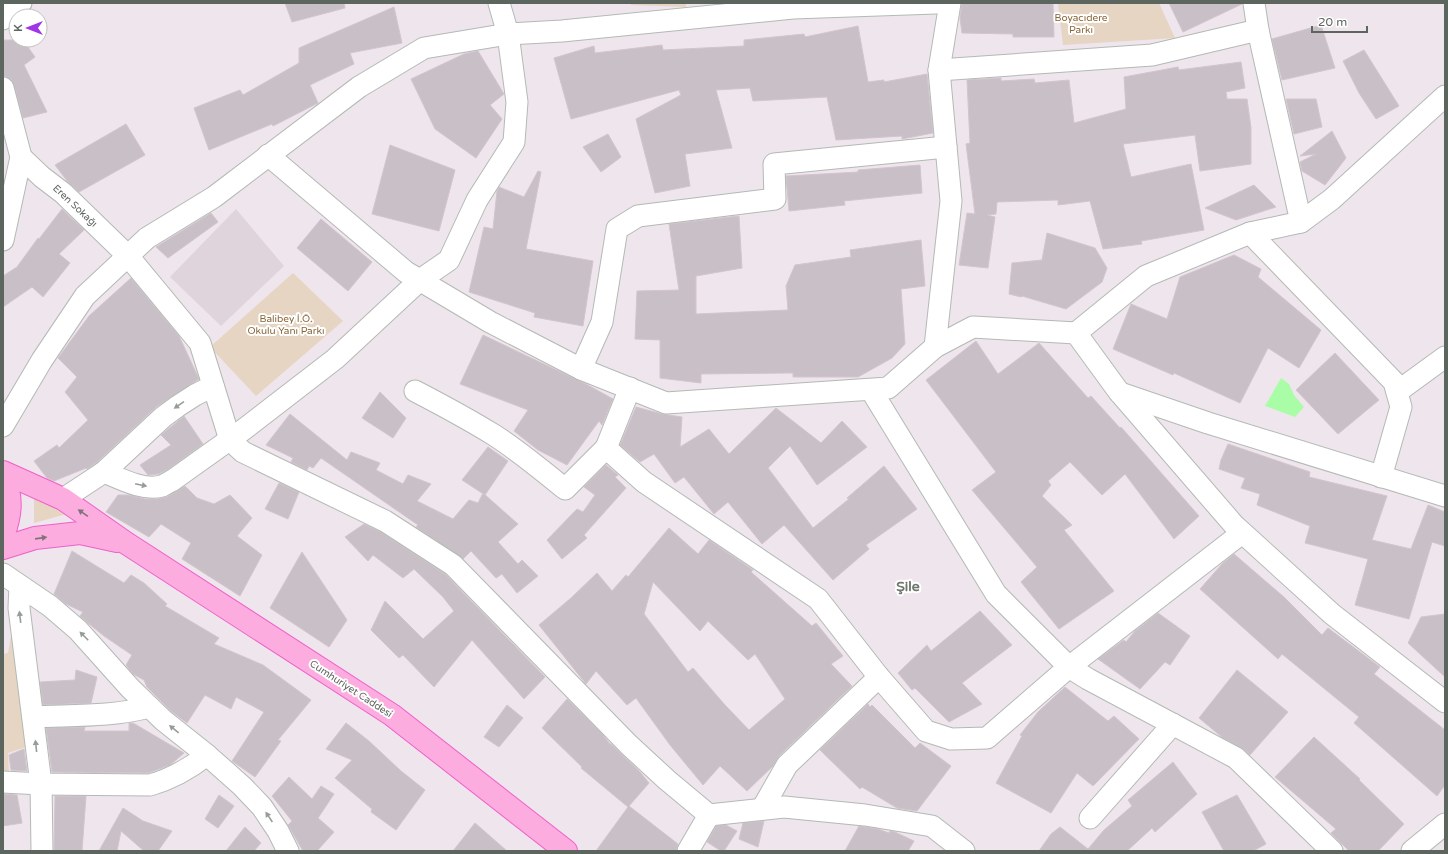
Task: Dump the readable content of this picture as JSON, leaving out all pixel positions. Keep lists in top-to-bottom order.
{
  "streets": {
    "main road": ["Cumhuriyet Caddesi"],
    "street": ["Eren Sokağı"]
  },
  "districts": ["Şile"],
  "parks": ["Boyacıdere Parkı", "Balibey İ.Ö. Okulu Yanı Parkı"],
  "scale_bar": "20 m",
  "north": "left"
}
